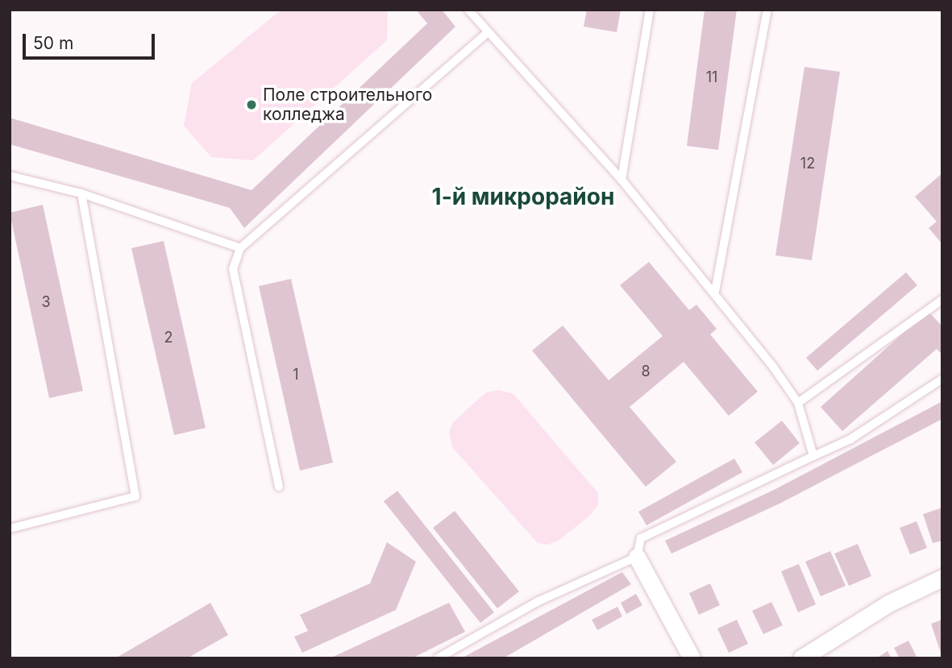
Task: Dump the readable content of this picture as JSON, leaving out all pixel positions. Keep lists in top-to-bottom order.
{
  "districts": ["1-й микрорайон"],
  "places": ["Поле строительного колледжа"],
  "house_numbers": [
    "11",
    "12",
    "3",
    "2",
    "8",
    "1"
  ],
  "scale_bar": "50 m"
}
